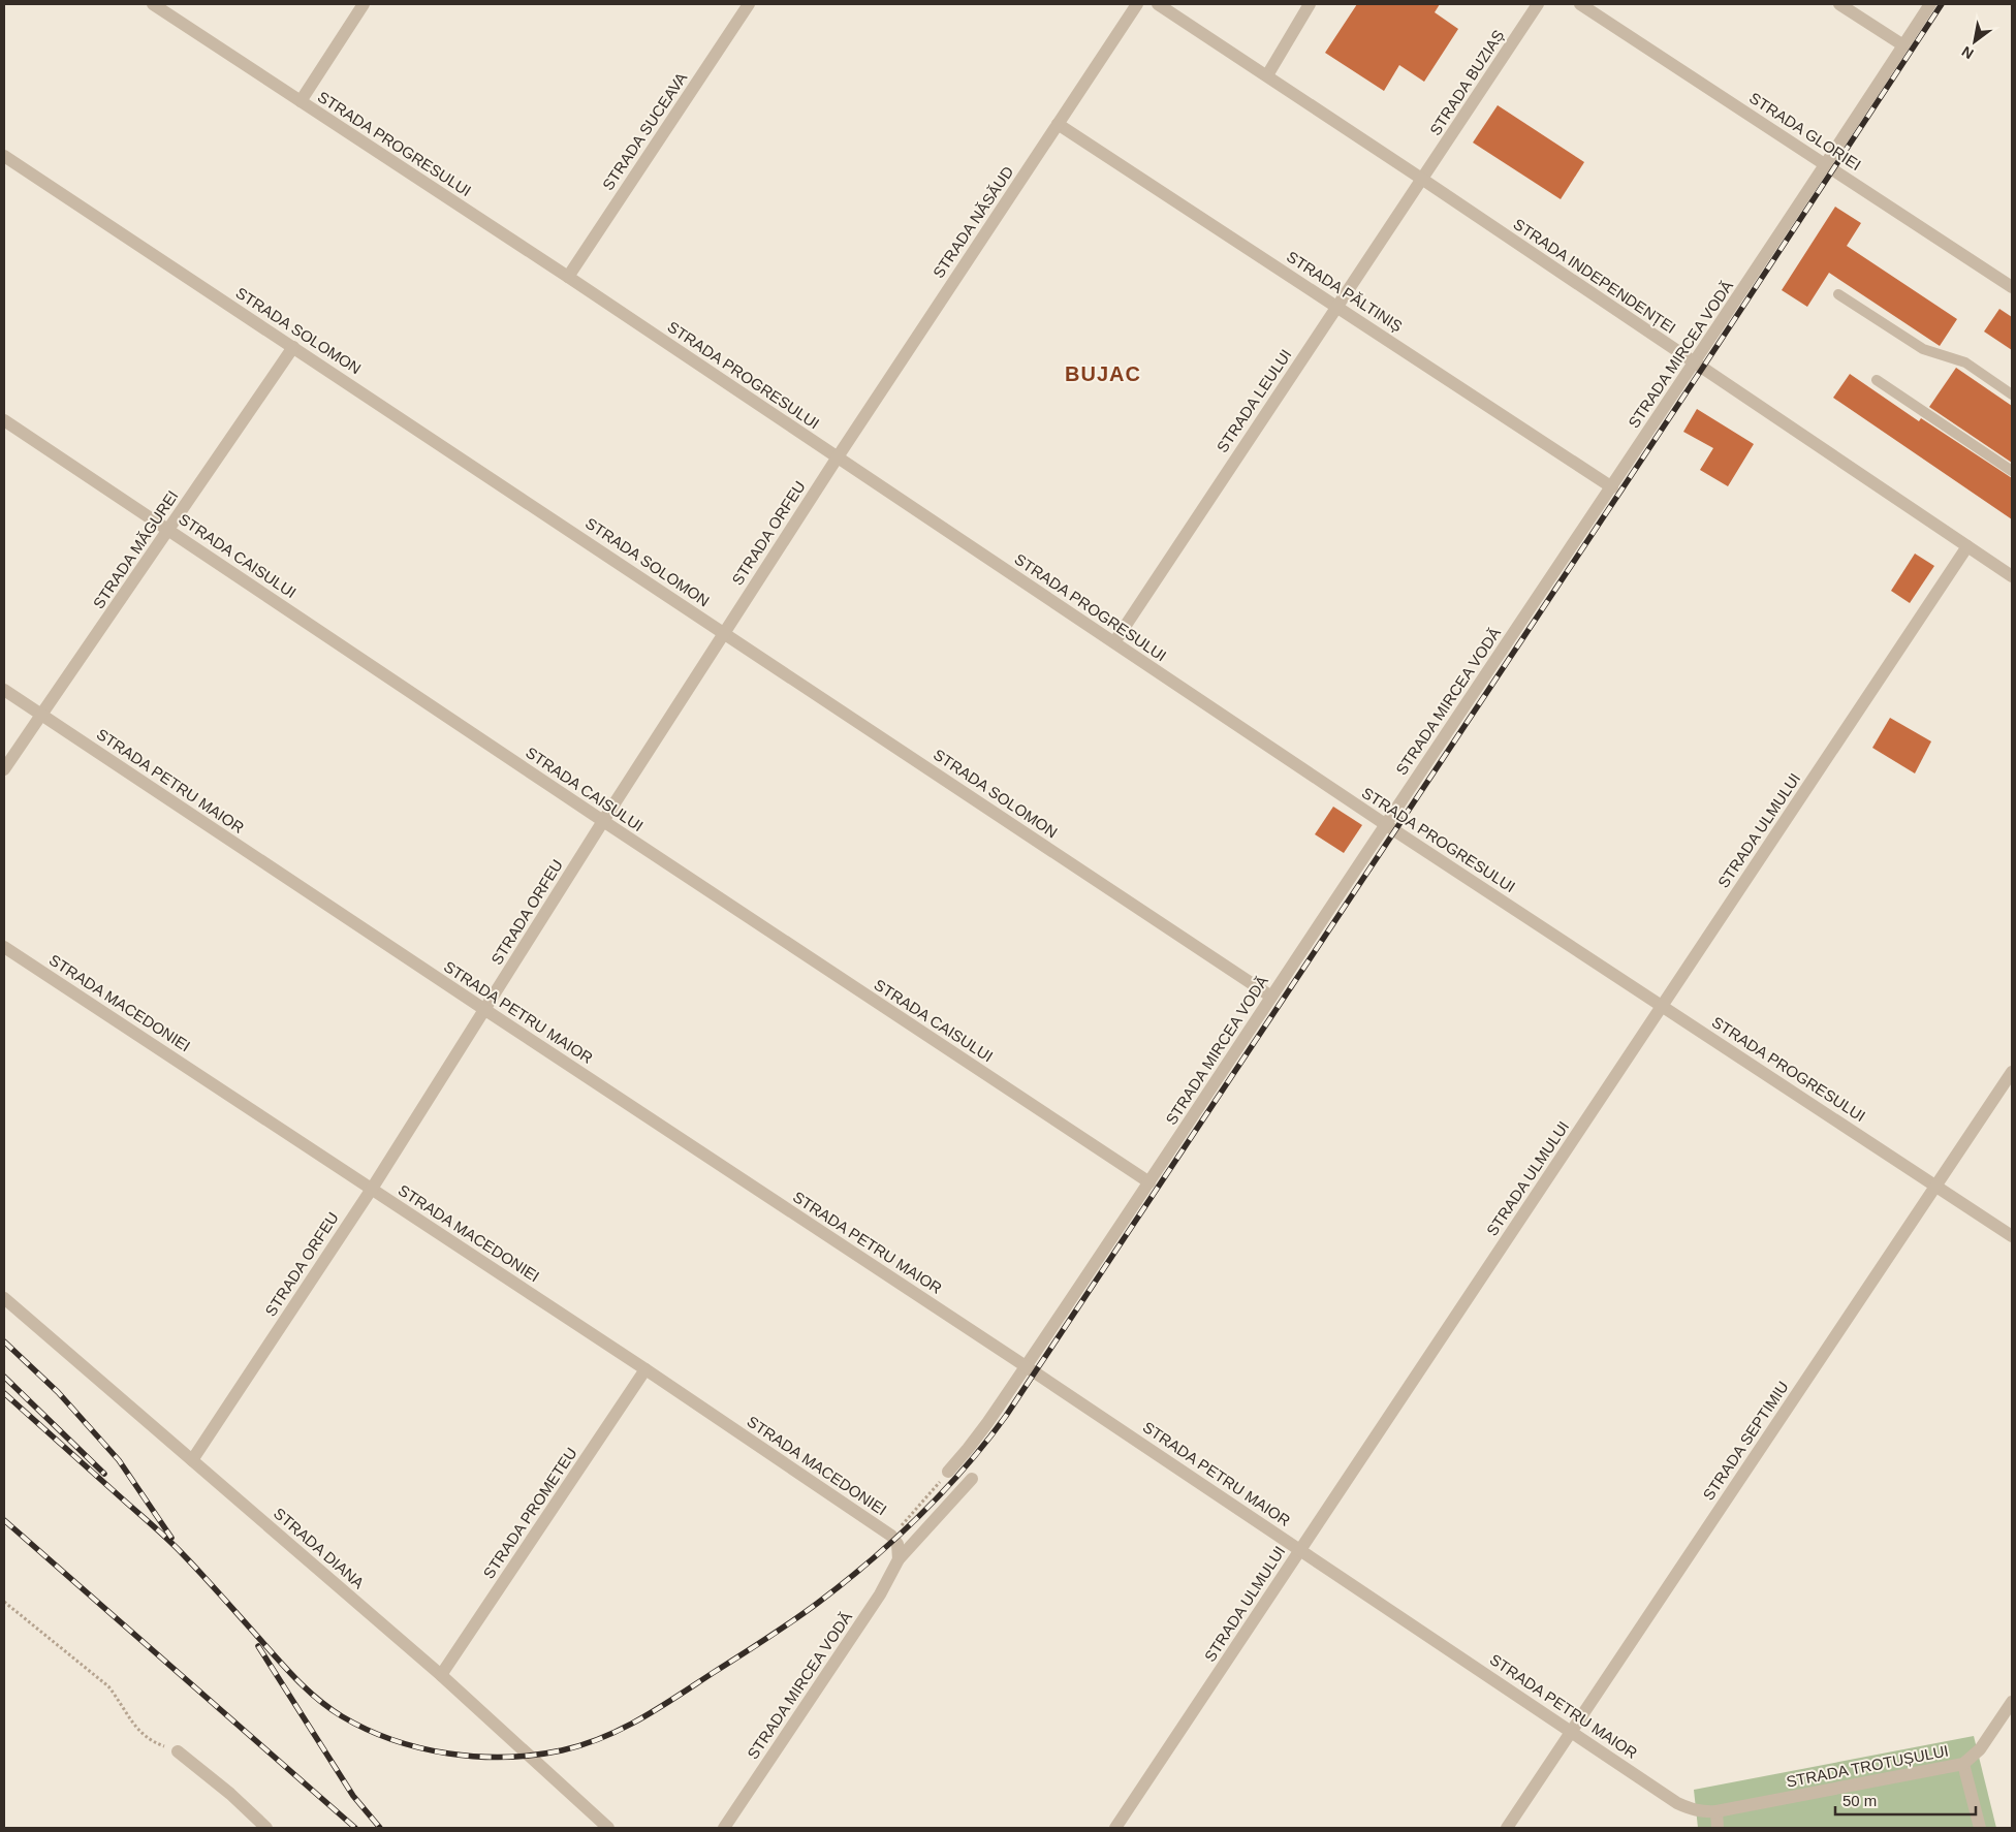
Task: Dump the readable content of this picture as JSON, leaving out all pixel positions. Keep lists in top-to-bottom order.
{
  "streets": {
    "street": [
      "STRADA BUZIAȘ",
      "STRADA SUCEAVA",
      "STRADA GLORIEI",
      "STRADA PROGRESULUI",
      "STRADA NĂSĂUD",
      "STRADA INDEPENDENȚEI",
      "STRADA PĂLTINIȘ",
      "STRADA SOLOMON",
      "STRADA MIRCEA VODĂ",
      "STRADA LEULUI",
      "STRADA ORFEU",
      "STRADA MĂGUREI",
      "STRADA CAISULUI",
      "STRADA PETRU MAIOR",
      "STRADA ULMULUI",
      "STRADA MACEDONIEI",
      "STRADA SEPTIMIU",
      "STRADA PROMETEU",
      "STRADA DIANA",
      "STRADA TROTUȘULUI"
    ]
  },
  "crossings": [
    ["STRADA BUZIAȘ", "STRADA INDEPENDENȚEI"],
    ["STRADA BUZIAȘ", "STRADA LEULUI"],
    ["STRADA SUCEAVA", "STRADA PROGRESULUI"],
    ["STRADA GLORIEI", "STRADA MIRCEA VODĂ"],
    ["STRADA PROGRESULUI", "STRADA NĂSĂUD"],
    ["STRADA PROGRESULUI", "STRADA MIRCEA VODĂ"],
    ["STRADA PROGRESULUI", "STRADA LEULUI"],
    ["STRADA PROGRESULUI", "STRADA ORFEU"],
    ["STRADA PROGRESULUI", "STRADA ULMULUI"],
    ["STRADA PROGRESULUI", "STRADA SEPTIMIU"],
    ["STRADA NĂSĂUD", "STRADA PĂLTINIȘ"],
    ["STRADA NĂSĂUD", "STRADA ORFEU"],
    ["STRADA INDEPENDENȚEI", "STRADA MIRCEA VODĂ"],
    ["STRADA INDEPENDENȚEI", "STRADA LEULUI"],
    ["STRADA INDEPENDENȚEI", "STRADA ULMULUI"],
    ["STRADA PĂLTINIȘ", "STRADA MIRCEA VODĂ"],
    ["STRADA PĂLTINIȘ", "STRADA LEULUI"],
    ["STRADA SOLOMON", "STRADA MIRCEA VODĂ"],
    ["STRADA SOLOMON", "STRADA ORFEU"],
    ["STRADA SOLOMON", "STRADA MĂGUREI"],
    ["STRADA MIRCEA VODĂ", "STRADA CAISULUI"],
    ["STRADA MIRCEA VODĂ", "STRADA PETRU MAIOR"],
    ["STRADA MIRCEA VODĂ", "STRADA MACEDONIEI"],
    ["STRADA ORFEU", "STRADA CAISULUI"],
    ["STRADA ORFEU", "STRADA PETRU MAIOR"],
    ["STRADA ORFEU", "STRADA MACEDONIEI"],
    ["STRADA ORFEU", "STRADA DIANA"],
    ["STRADA MĂGUREI", "STRADA CAISULUI"],
    ["STRADA MĂGUREI", "STRADA PETRU MAIOR"],
    ["STRADA PETRU MAIOR", "STRADA ULMULUI"],
    ["STRADA PETRU MAIOR", "STRADA SEPTIMIU"],
    ["STRADA PETRU MAIOR", "STRADA TROTUȘULUI"],
    ["STRADA MACEDONIEI", "STRADA PROMETEU"],
    ["STRADA PROMETEU", "STRADA DIANA"]
  ],
  "districts": ["BUJAC"],
  "scale_bar": "50 m",
  "north": "bottom left"
}
